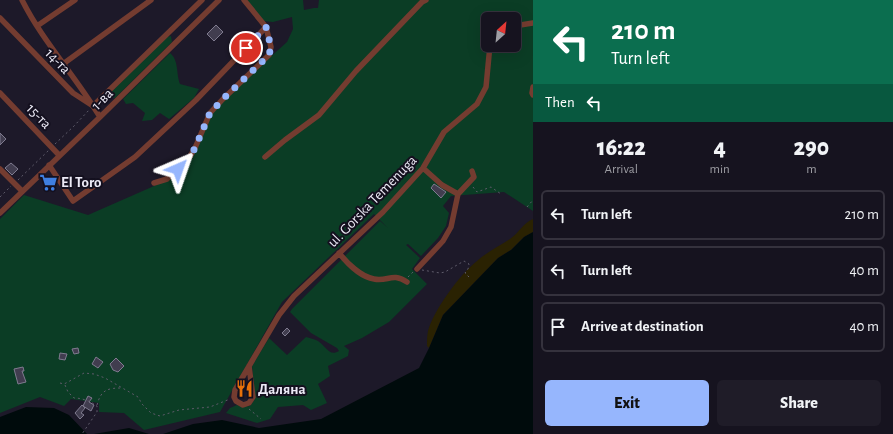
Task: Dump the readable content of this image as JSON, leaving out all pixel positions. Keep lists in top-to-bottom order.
{
  "streets": {
    "street": [
      "14-та",
      "1-ва",
      "15-та",
      "ul. Gorska Temenuga"
    ]
  },
  "crossings": [
    ["14-та", "1-ва"],
    ["1-ва", "15-та"]
  ],
  "places": {
    "supermarket": ["El Toro"],
    "restaurant": ["Даляна"]
  },
  "north": "top right",
  "page": {
    "turn": ["210 m", "Turn left"],
    "then": "Then",
    "eta": [
      "16:22",
      "Arrival",
      "4",
      "min",
      "290",
      "m"
    ],
    "list": [
      {
        "name": "Turn left",
        "value": "210 m"
      },
      {
        "name": "Turn left",
        "value": "40 m"
      },
      {
        "name": "Arrive at destination",
        "value": "40 m"
      }
    ],
    "buttons": ["Exit", "Share"]
  }
}
